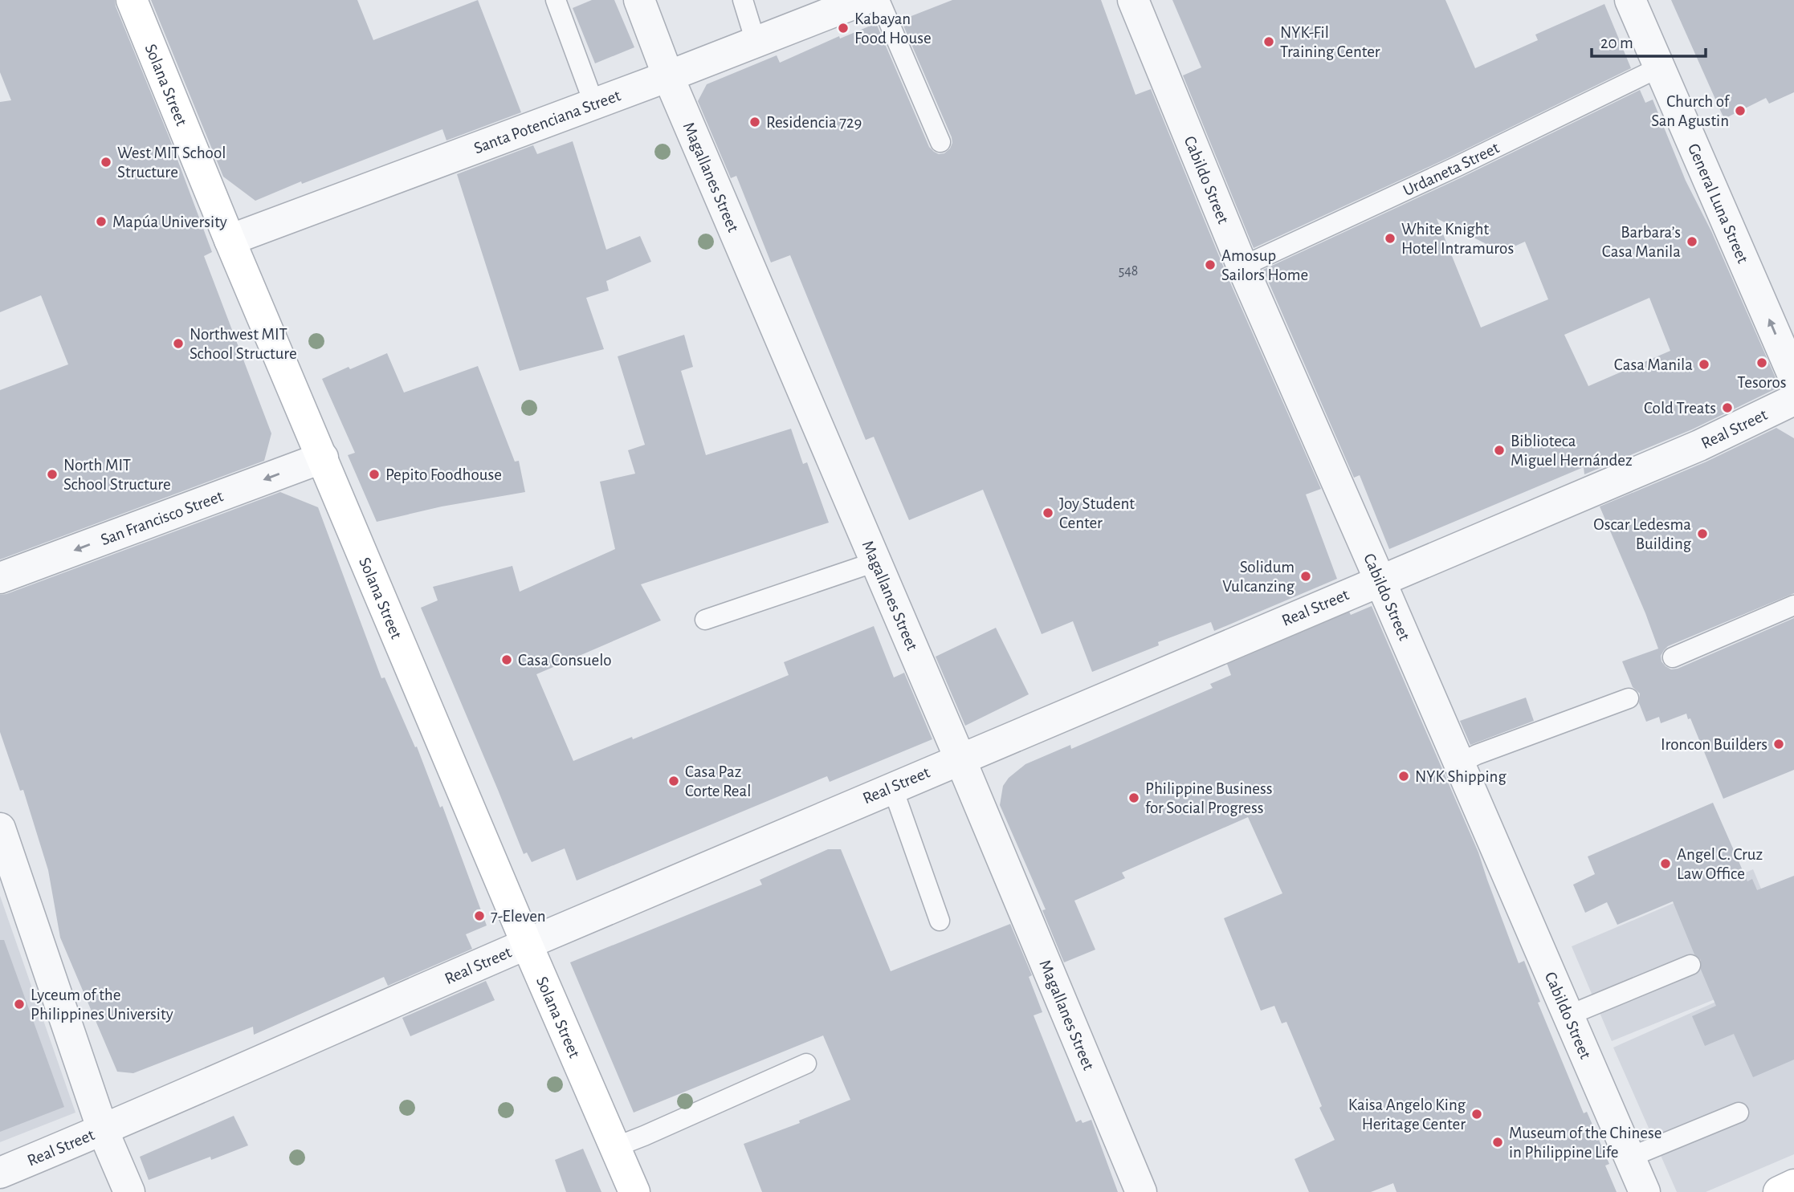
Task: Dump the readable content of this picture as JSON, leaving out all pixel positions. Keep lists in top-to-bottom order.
{
  "streets": {
    "street": [
      "Solana Street",
      "Santa Potenciana Street",
      "Magallanes Street",
      "Cabildo Street",
      "General Luna Street",
      "Real Street",
      "San Francisco Street"
    ],
    "lane": ["Urdaneta Street"]
  },
  "crossings": [
    ["Solana Street", "Santa Potenciana Street"],
    ["Solana Street", "Real Street"],
    ["Solana Street", "San Francisco Street"],
    ["Santa Potenciana Street", "Magallanes Street"],
    ["Urdaneta Street", "Cabildo Street"],
    ["Urdaneta Street", "General Luna Street"],
    ["Magallanes Street", "Real Street"],
    ["Cabildo Street", "Real Street"]
  ],
  "one_way": ["General Luna Street", "San Francisco Street"],
  "places": [
    "Kabayan Food House",
    "NYK-Fil Training Center",
    "Church of San Agustin",
    "Residencia 729",
    "West MIT School Structure",
    "Mapúa University",
    "White Knight Hotel Intramuros",
    "Barbara’s Casa Manila",
    "Amosup Sailors Home",
    "Northwest MIT School Structure",
    "Tesoros",
    "Casa Manila",
    "Cold Treats",
    "Biblioteca Miguel Hernández",
    "North MIT School Structure",
    "Pepito Foodhouse",
    "Joy Student Center",
    "Oscar Ledesma Building",
    "Solidum Vulcanzing",
    "Casa Consuelo",
    "Ironcon Builders",
    "NYK Shipping",
    "Casa Paz Corte Real",
    "Philippine Business for Social Progress",
    "Angel C. Cruz Law Office",
    "7-Eleven",
    "Lyceum of the Philippines University",
    "Kaisa Angelo King Heritage Center",
    "Museum of the Chinese in Philippine Life"
  ],
  "house_numbers": ["548"],
  "scale_bar": "20 m"
}
